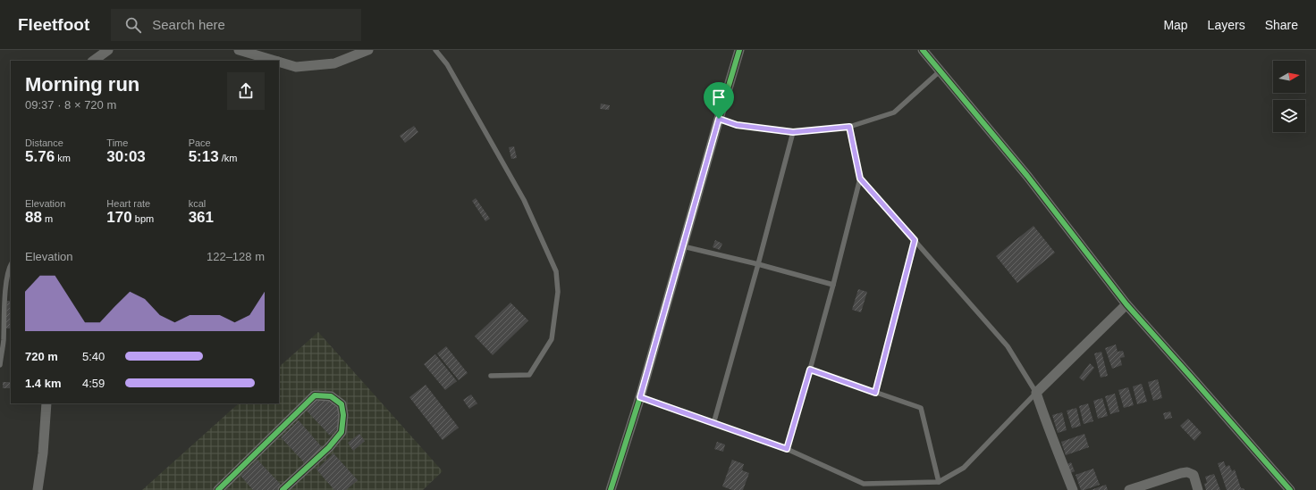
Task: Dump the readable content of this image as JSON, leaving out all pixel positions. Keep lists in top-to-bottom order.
{
  "north": "right",
  "page": {
    "header": "Fleetfoot",
    "search": "Search here",
    "nav": ["Map", "Layers", "Share"],
    "heading": ["Morning run", "09:37 · 8 × 720 m"],
    "stats": [
      ["Distance", "5.76 km"],
      ["Time", "30:03"],
      ["Pace", "5:13 /km"],
      ["Elevation", "88 m"],
      ["Heart rate", "170 bpm"],
      ["kcal", "361"]
    ],
    "chart": ["Elevation", "122–128 m"],
    "list": [
      {
        "name": "720 m",
        "note": "5:40"
      },
      {
        "name": "1.4 km",
        "note": "4:59"
      }
    ]
  }
}
